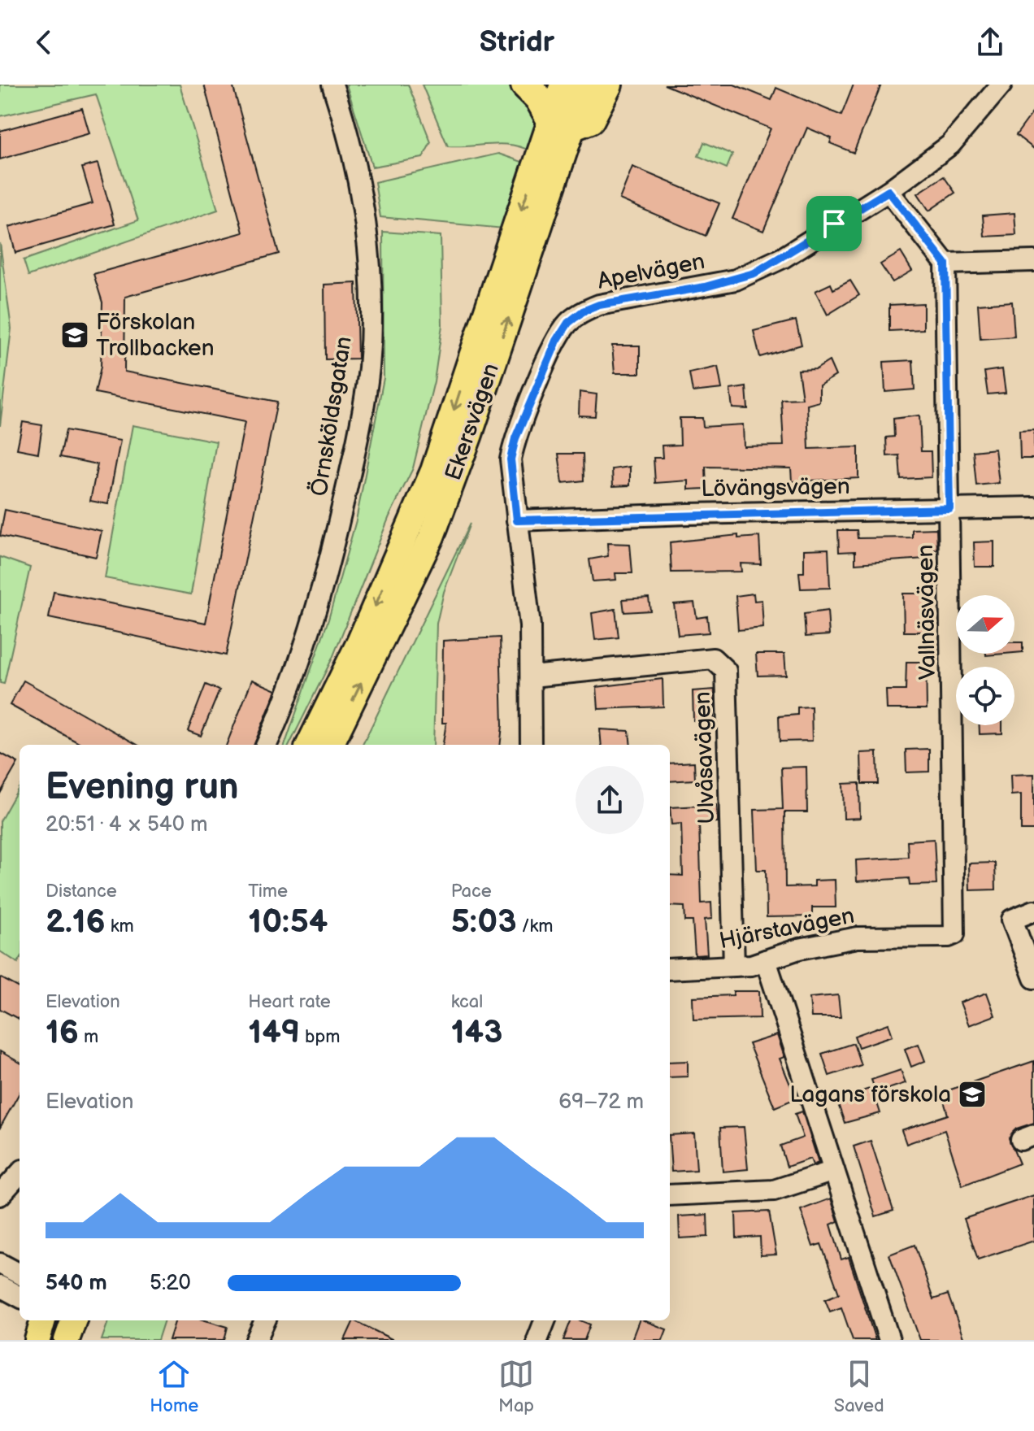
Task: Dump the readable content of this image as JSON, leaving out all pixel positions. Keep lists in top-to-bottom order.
{
  "streets": {
    "main road": ["Ekersvägen"],
    "street": [
      "Apelvägen",
      "Örnsköldsgatan",
      "Lövängsvägen",
      "Vallnäsvägen",
      "Ulvåsavägen",
      "Hjärstavägen"
    ]
  },
  "crossings": [
    ["Apelvägen", "Lövängsvägen"],
    ["Apelvägen", "Ulvåsavägen"],
    ["Lövängsvägen", "Vallnäsvägen"],
    ["Vallnäsvägen", "Hjärstavägen"],
    ["Ulvåsavägen", "Hjärstavägen"]
  ],
  "places": {
    "school or university": ["Förskolan Trollbacken", "Lagans förskola"]
  },
  "north": "right",
  "page": {
    "header": "Stridr",
    "heading": ["Evening run", "20:51 · 4 × 540 m"],
    "stats": [
      ["Distance", "2.16 km"],
      ["Time", "10:54"],
      ["Pace", "5:03 /km"],
      ["Elevation", "16 m"],
      ["Heart rate", "149 bpm"],
      ["kcal", "143"]
    ],
    "chart": ["Elevation", "69–72 m"],
    "list": [
      {
        "name": "540 m",
        "note": "5:20"
      }
    ],
    "tabs": ["Home", "Map", "Saved"]
  }
}
